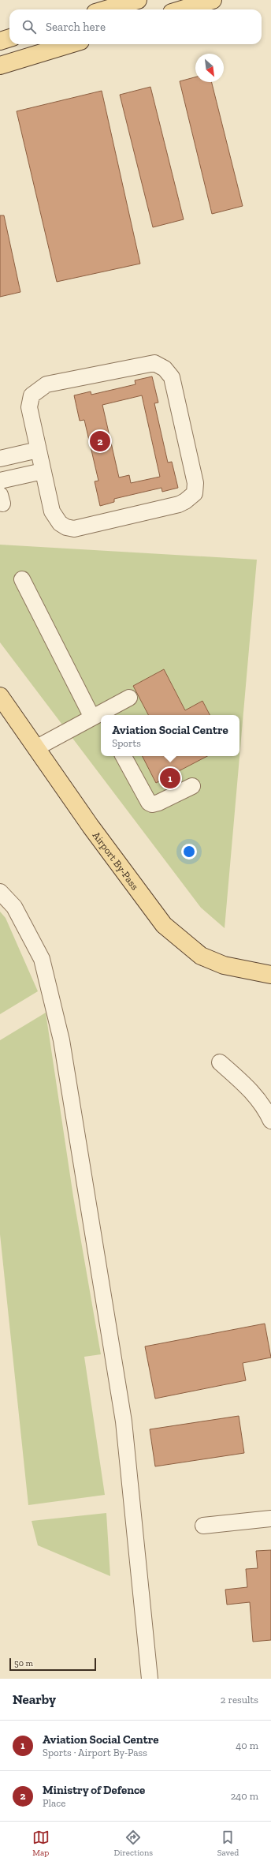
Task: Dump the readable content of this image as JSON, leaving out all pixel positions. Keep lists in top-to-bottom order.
{
  "streets": {
    "main road": ["Airport By-Pass"]
  },
  "scale_bar": "50 m",
  "north": "bottom right",
  "page": {
    "search": "Search here",
    "pins": ["2", "1"],
    "popup": ["Aviation Social Centre", "Sports"],
    "scale": "50 m",
    "heading": ["Nearby", "2 results"],
    "list": [
      {
        "mark": "1",
        "name": "Aviation Social Centre",
        "note": "Sports · Airport By-Pass",
        "value": "40 m"
      },
      {
        "mark": "2",
        "name": "Ministry of Defence",
        "note": "Place",
        "value": "240 m"
      }
    ],
    "nav": ["Map", "Directions", "Saved"]
  }
}
